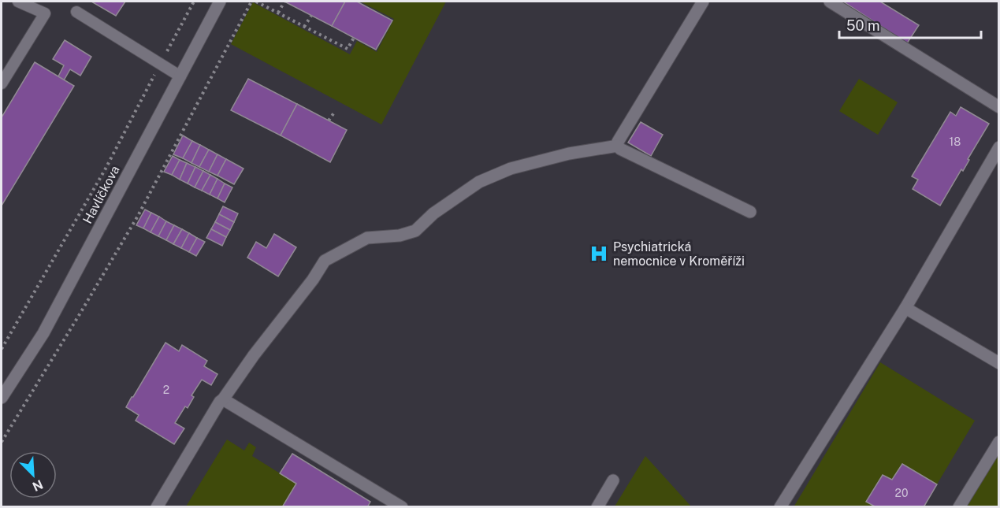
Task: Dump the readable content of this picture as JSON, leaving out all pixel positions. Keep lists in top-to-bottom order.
{
  "streets": {
    "street": ["Havlíčkova"]
  },
  "places": {
    "hospital": ["Psychiatrická nemocnice v Kroměříži"]
  },
  "house_numbers": ["18", "2", "20"],
  "scale_bar": "50 m",
  "north": "bottom right"
}
